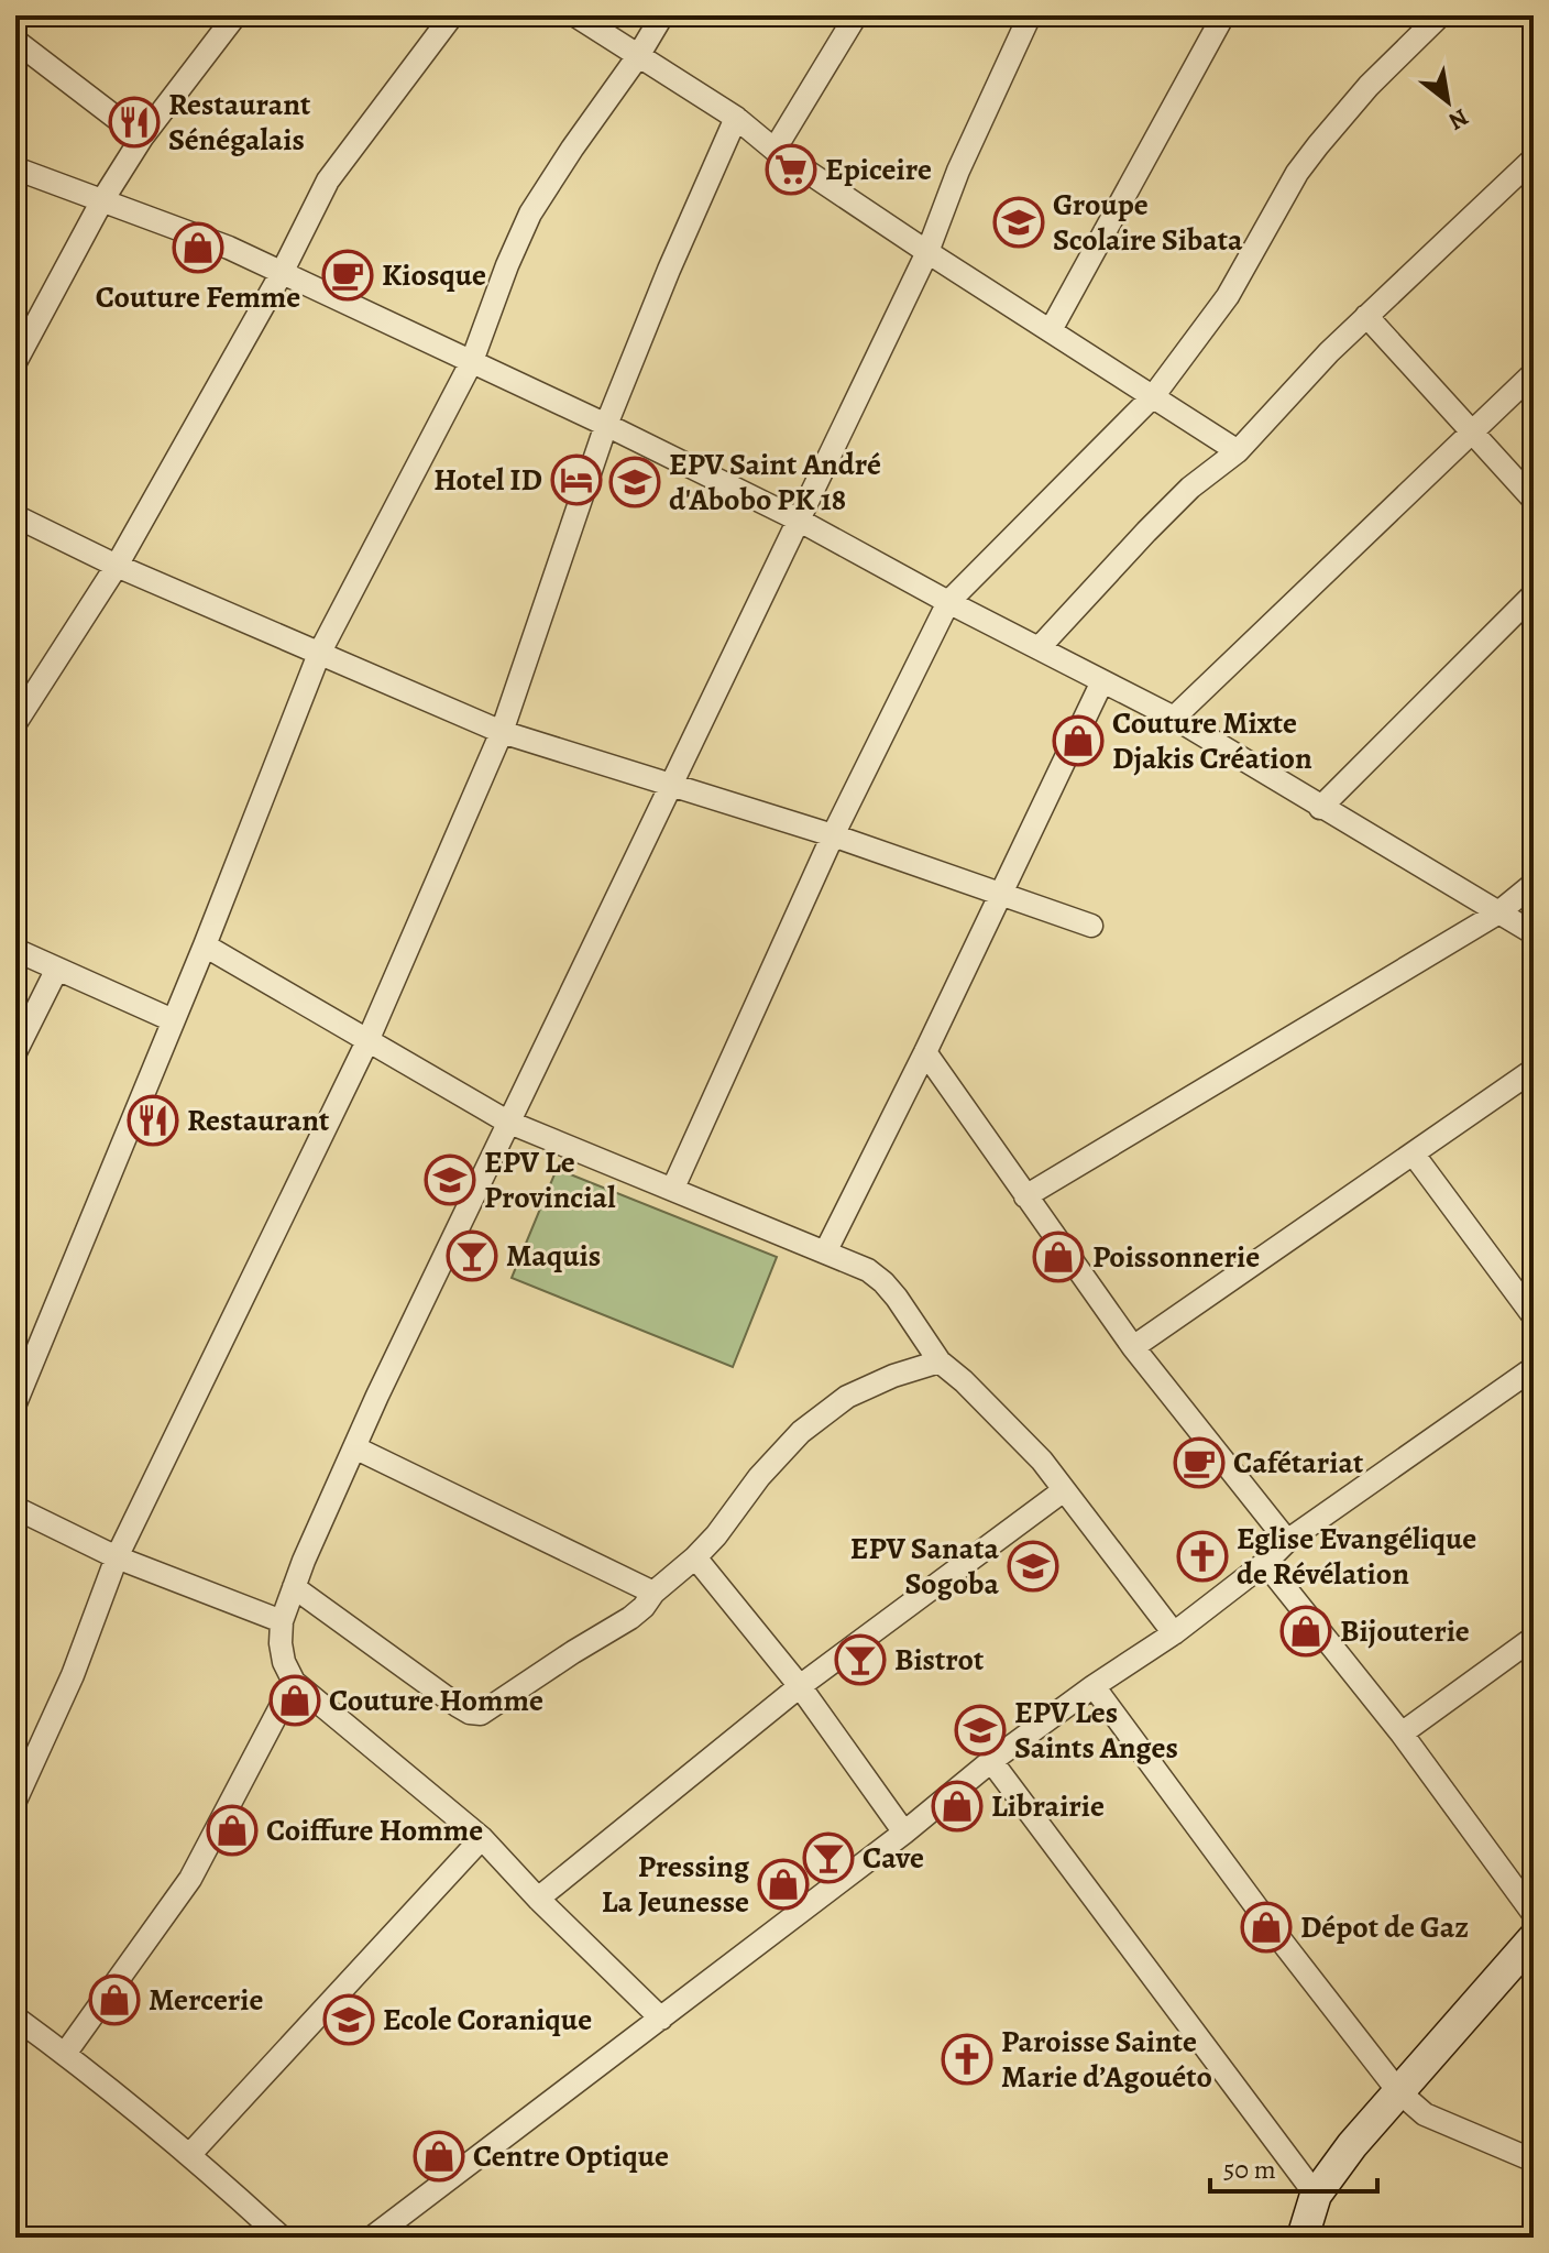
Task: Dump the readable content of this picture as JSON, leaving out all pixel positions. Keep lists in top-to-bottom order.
{
  "places": {
    "restaurant": ["Restaurant Sénégalais", "Restaurant"],
    "supermarket": ["Epiceire"],
    "school or university": [
      "Groupe Scolaire Sibata",
      "EPV Saint André d'Abobo PK 18",
      "EPV Le Provincial",
      "EPV Sanata Sogoba",
      "EPV Les Saints Anges",
      "Ecole Coranique"
    ],
    "shop": [
      "Couture Femme",
      "Couture Mixte Djakis Création",
      "Poissonnerie",
      "Bijouterie",
      "Couture Homme",
      "Librairie",
      "Coiffure Homme",
      "Pressing La Jeunesse",
      "Dépot de Gaz",
      "Mercerie",
      "Centre Optique"
    ],
    "cafe": ["Kiosque", "Cafétariat"],
    "hotel": ["Hotel ID"],
    "bar": ["Maquis", "Bistrot", "Cave"],
    "church": ["Eglise Evangélique de Révélation", "Paroisse Sainte Marie d’Agouéto"]
  },
  "scale_bar": "50 m",
  "north": "bottom right"
}
